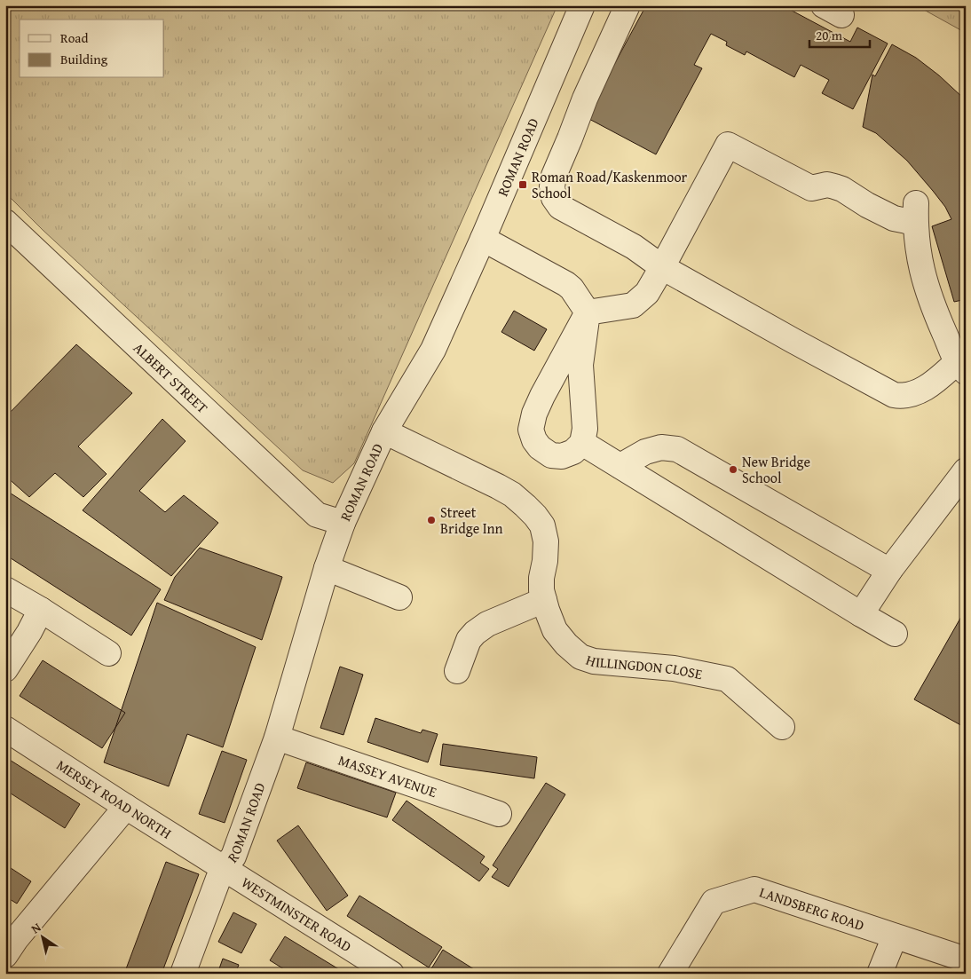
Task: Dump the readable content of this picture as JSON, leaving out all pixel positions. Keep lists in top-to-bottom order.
{
  "streets": {
    "street": [
      "ROMAN ROAD",
      "ALBERT STREET",
      "HILLINGDON CLOSE",
      "MASSEY AVENUE",
      "MERSEY ROAD NORTH",
      "LANDSBERG ROAD",
      "WESTMINSTER ROAD"
    ]
  },
  "crossings": [
    ["ROMAN ROAD", "ALBERT STREET"],
    ["ROMAN ROAD", "HILLINGDON CLOSE"],
    ["ROMAN ROAD", "MASSEY AVENUE"],
    ["ROMAN ROAD", "MERSEY ROAD NORTH"],
    ["ROMAN ROAD", "WESTMINSTER ROAD"],
    ["MERSEY ROAD NORTH", "WESTMINSTER ROAD"]
  ],
  "places": {
    "transit": ["Roman Road/Kaskenmoor School"],
    "other": ["New Bridge School", "Street Bridge Inn"]
  },
  "legend": ["Road", "Building"],
  "scale_bar": "20 m",
  "north": "top left"
}
